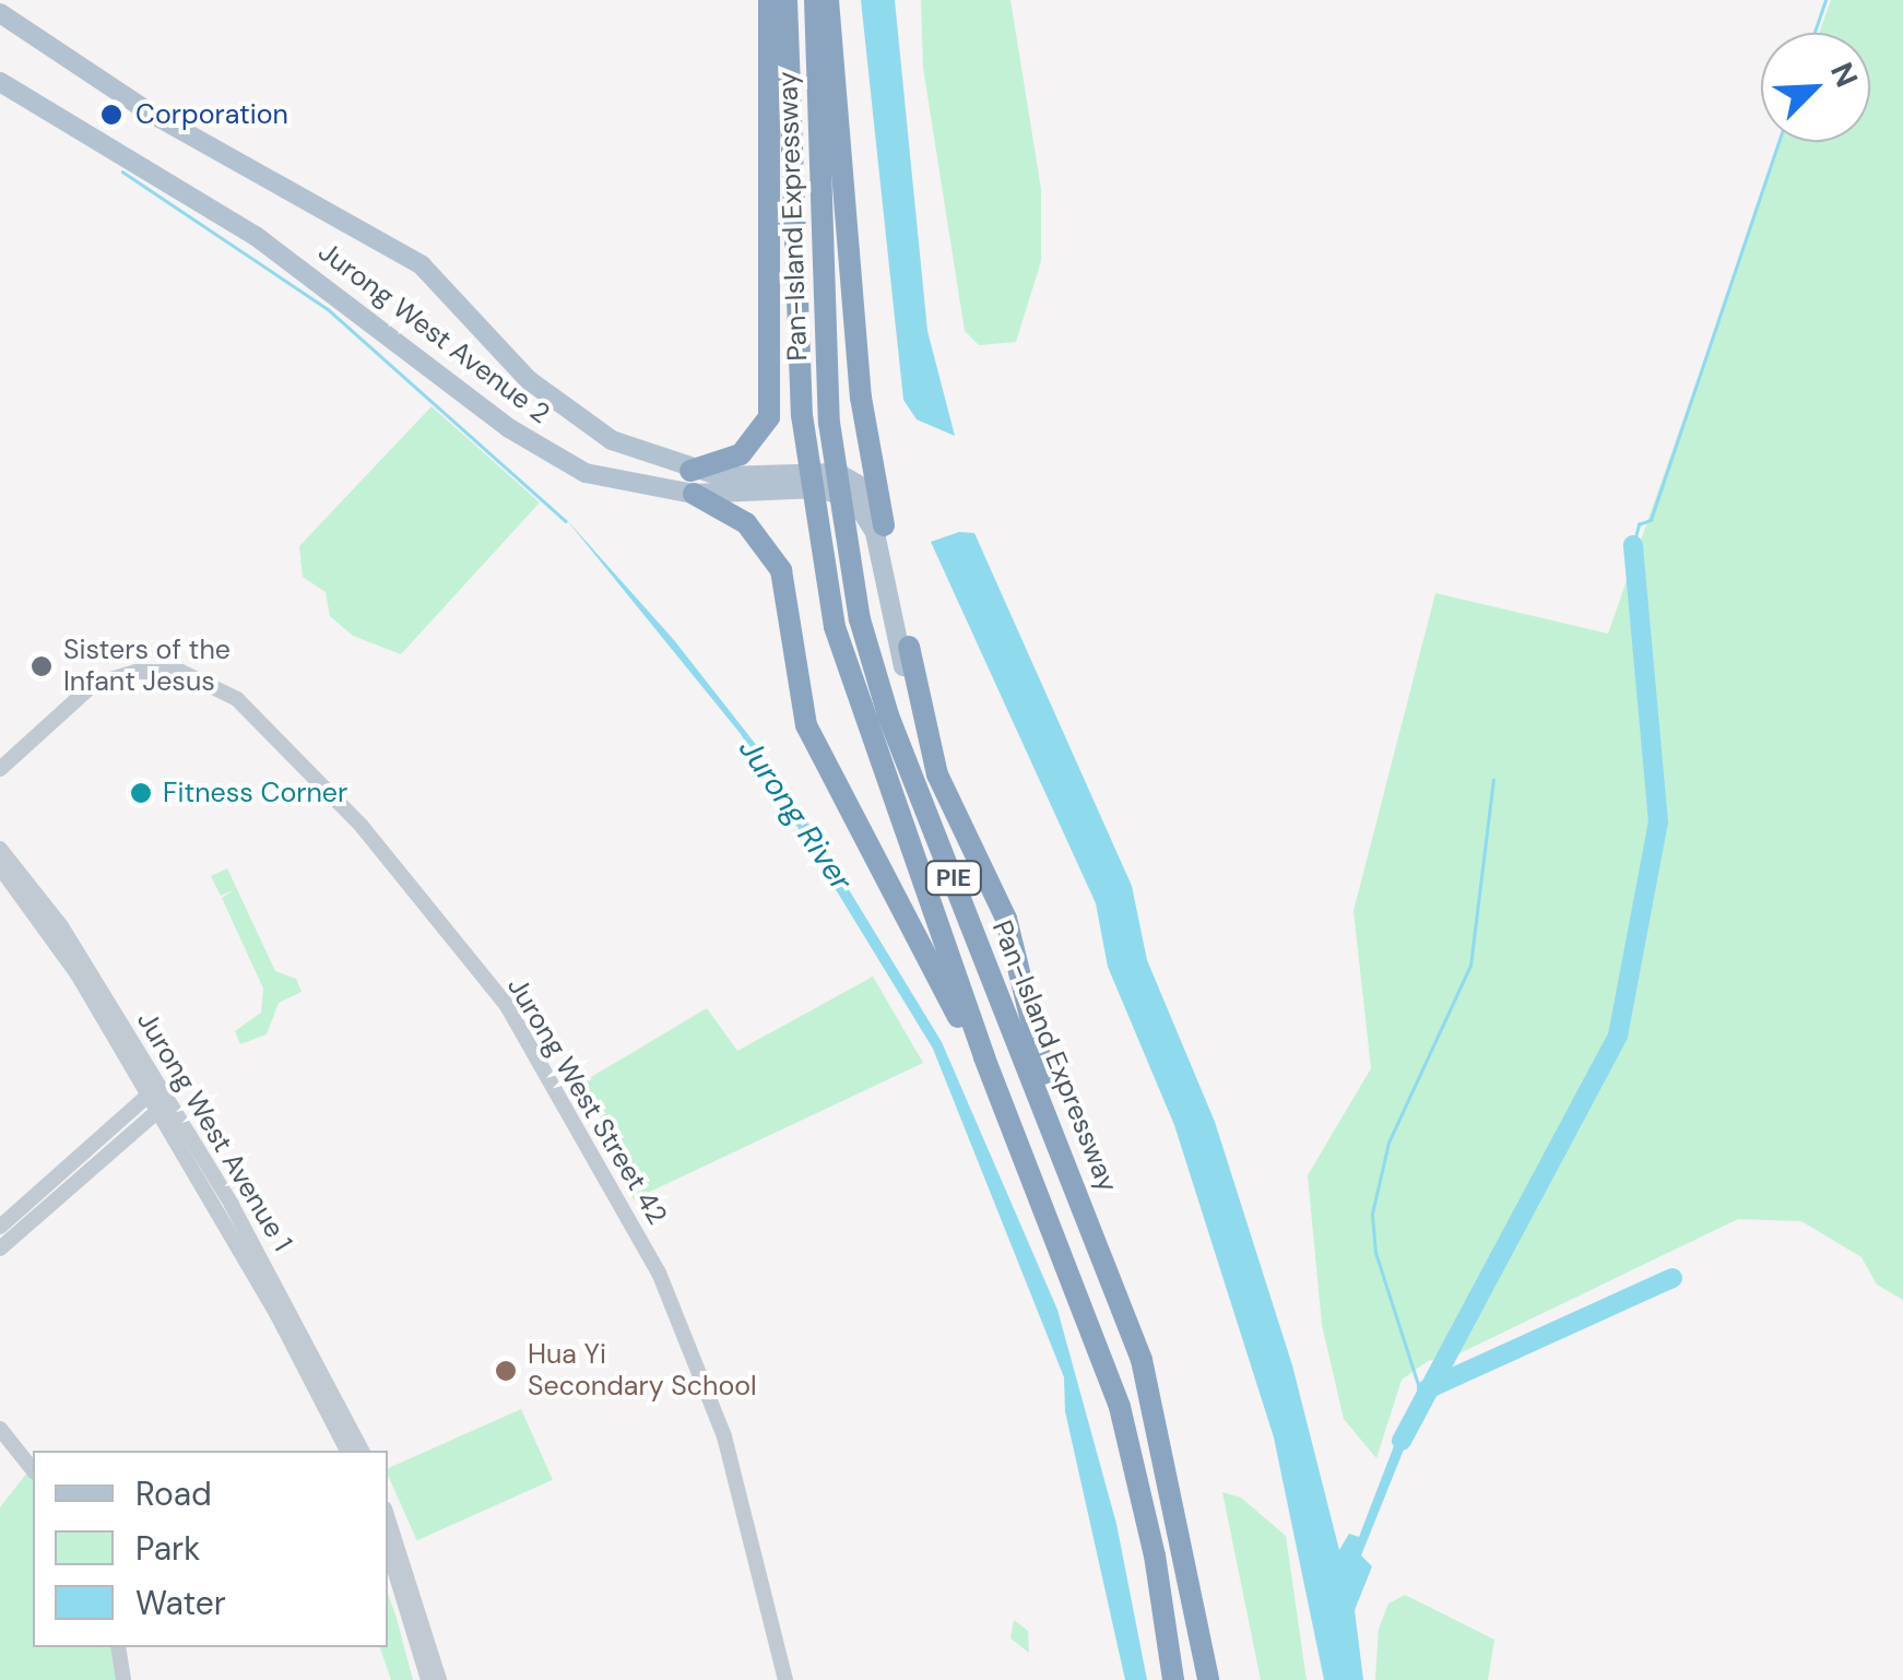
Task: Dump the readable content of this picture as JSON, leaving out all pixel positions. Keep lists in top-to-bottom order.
{
  "streets": {
    "highway": ["Pan-Island Expressway", "PIE"],
    "main road": ["Jurong West Avenue 2"],
    "street": ["Jurong West Street 42", "Jurong West Avenue 1"]
  },
  "water": ["Jurong River"],
  "places": [
    "Corporation",
    "Sisters of the Infant Jesus",
    "Fitness Corner",
    "Hua Yi Secondary School"
  ],
  "legend": ["Road", "Park", "Water"],
  "north": "top right"
}
